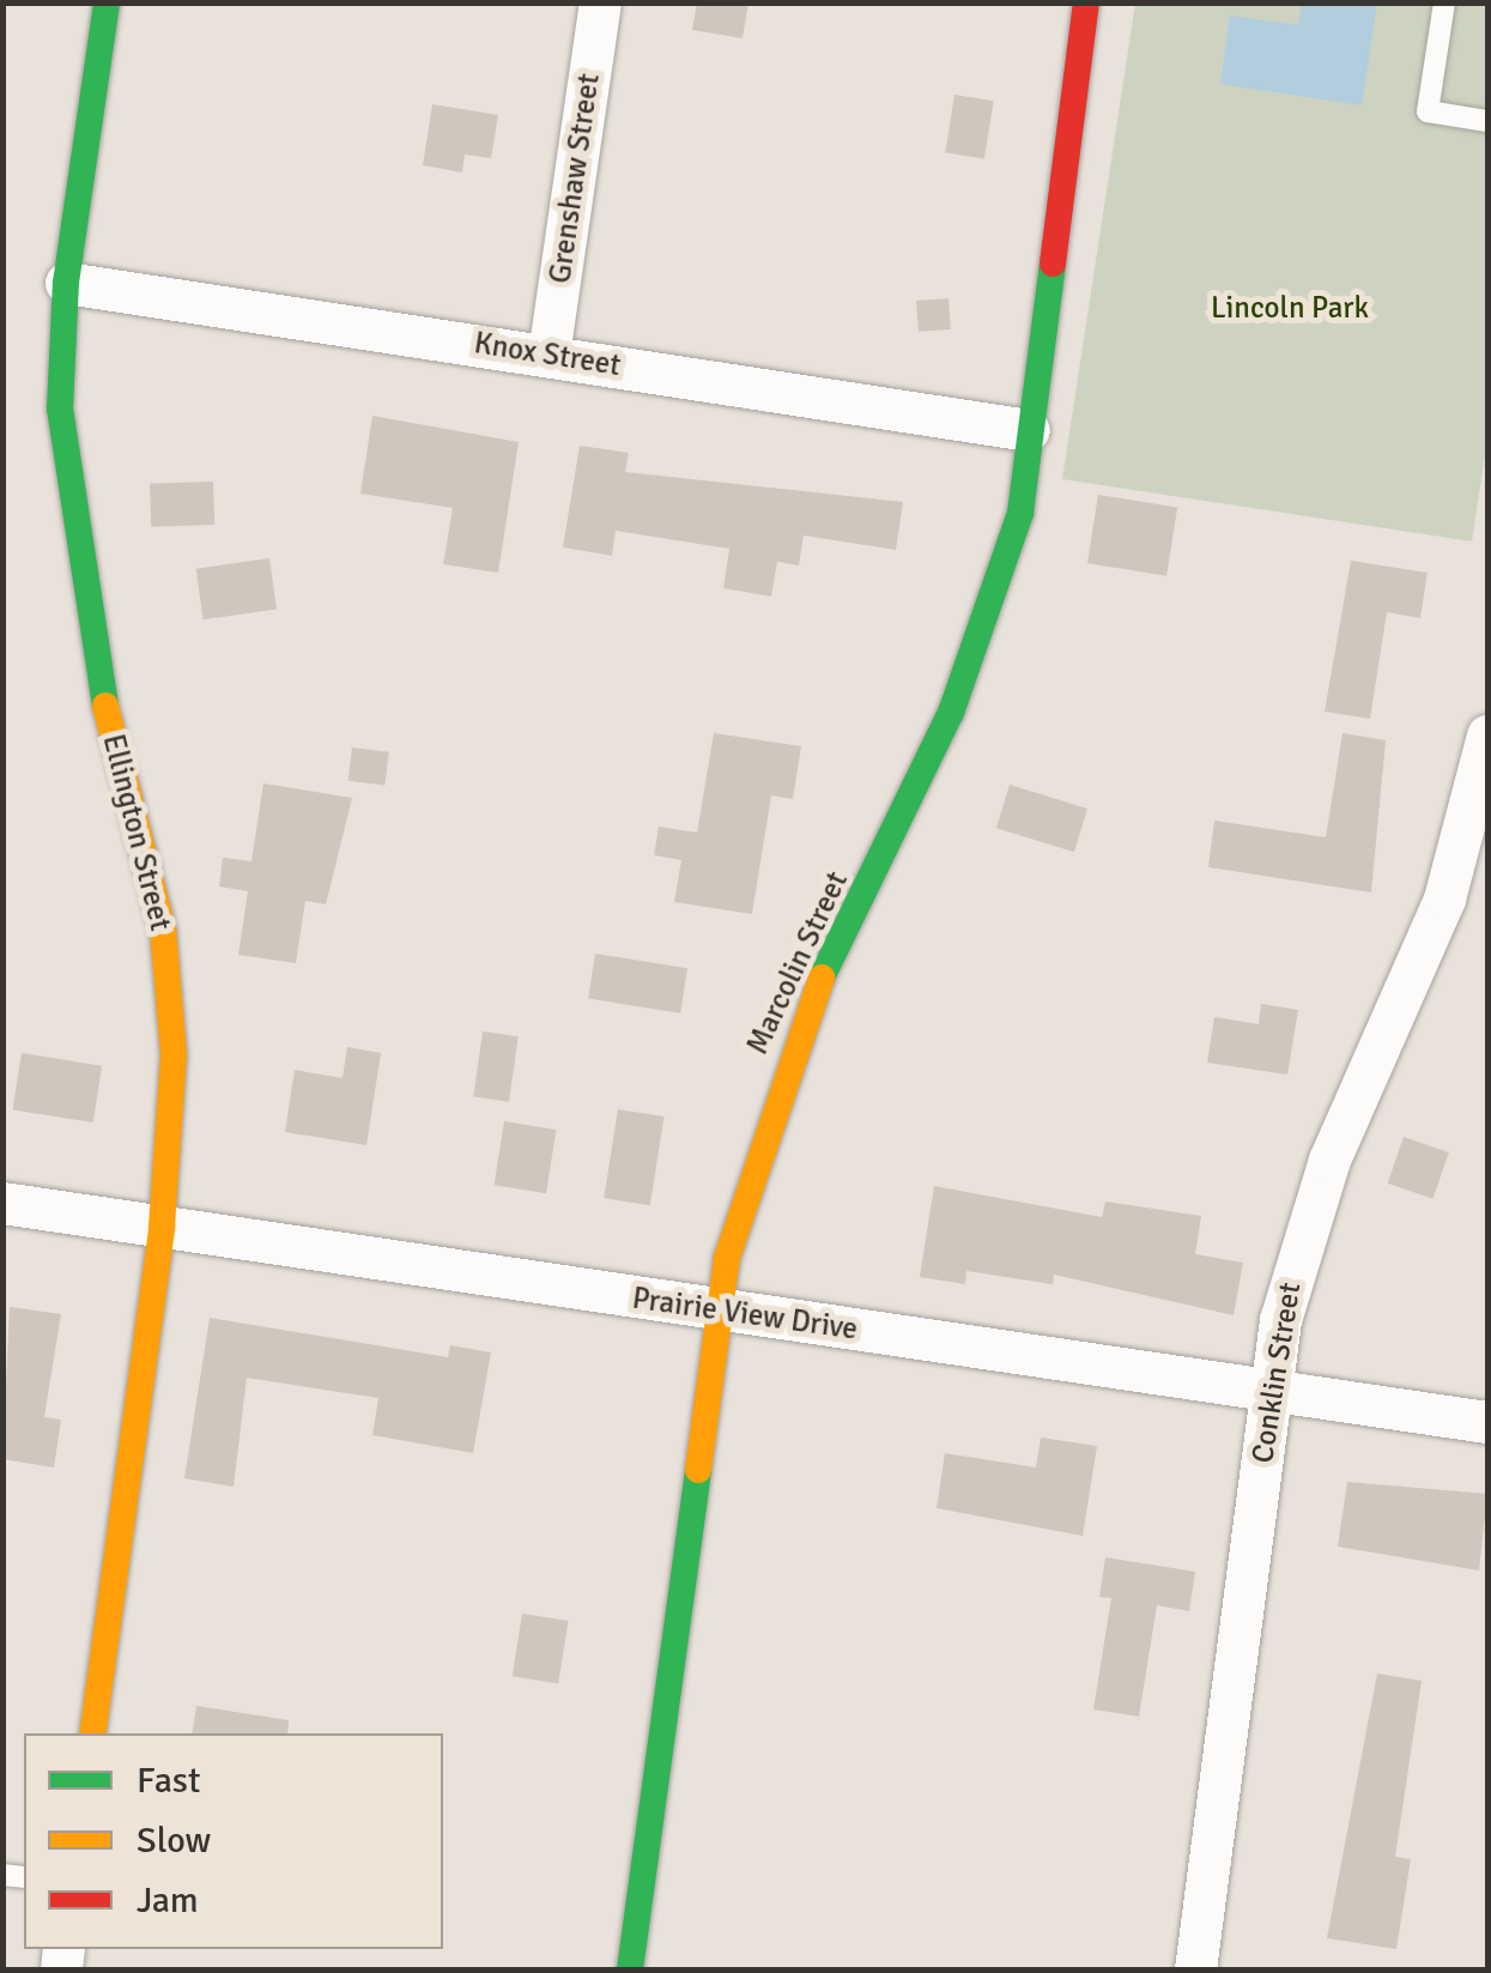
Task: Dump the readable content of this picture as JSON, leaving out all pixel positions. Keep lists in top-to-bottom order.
{
  "streets": {
    "street": [
      "Grenshaw Street",
      "Knox Street",
      "Ellington Street",
      "Marcolin Street",
      "Prairie View Drive",
      "Conklin Street"
    ]
  },
  "crossings": [
    ["Grenshaw Street", "Knox Street"],
    ["Knox Street", "Ellington Street"],
    ["Knox Street", "Marcolin Street"],
    ["Ellington Street", "Prairie View Drive"],
    ["Marcolin Street", "Prairie View Drive"],
    ["Prairie View Drive", "Conklin Street"]
  ],
  "parks": ["Lincoln Park"],
  "legend": ["Fast", "Slow", "Jam"]
}
